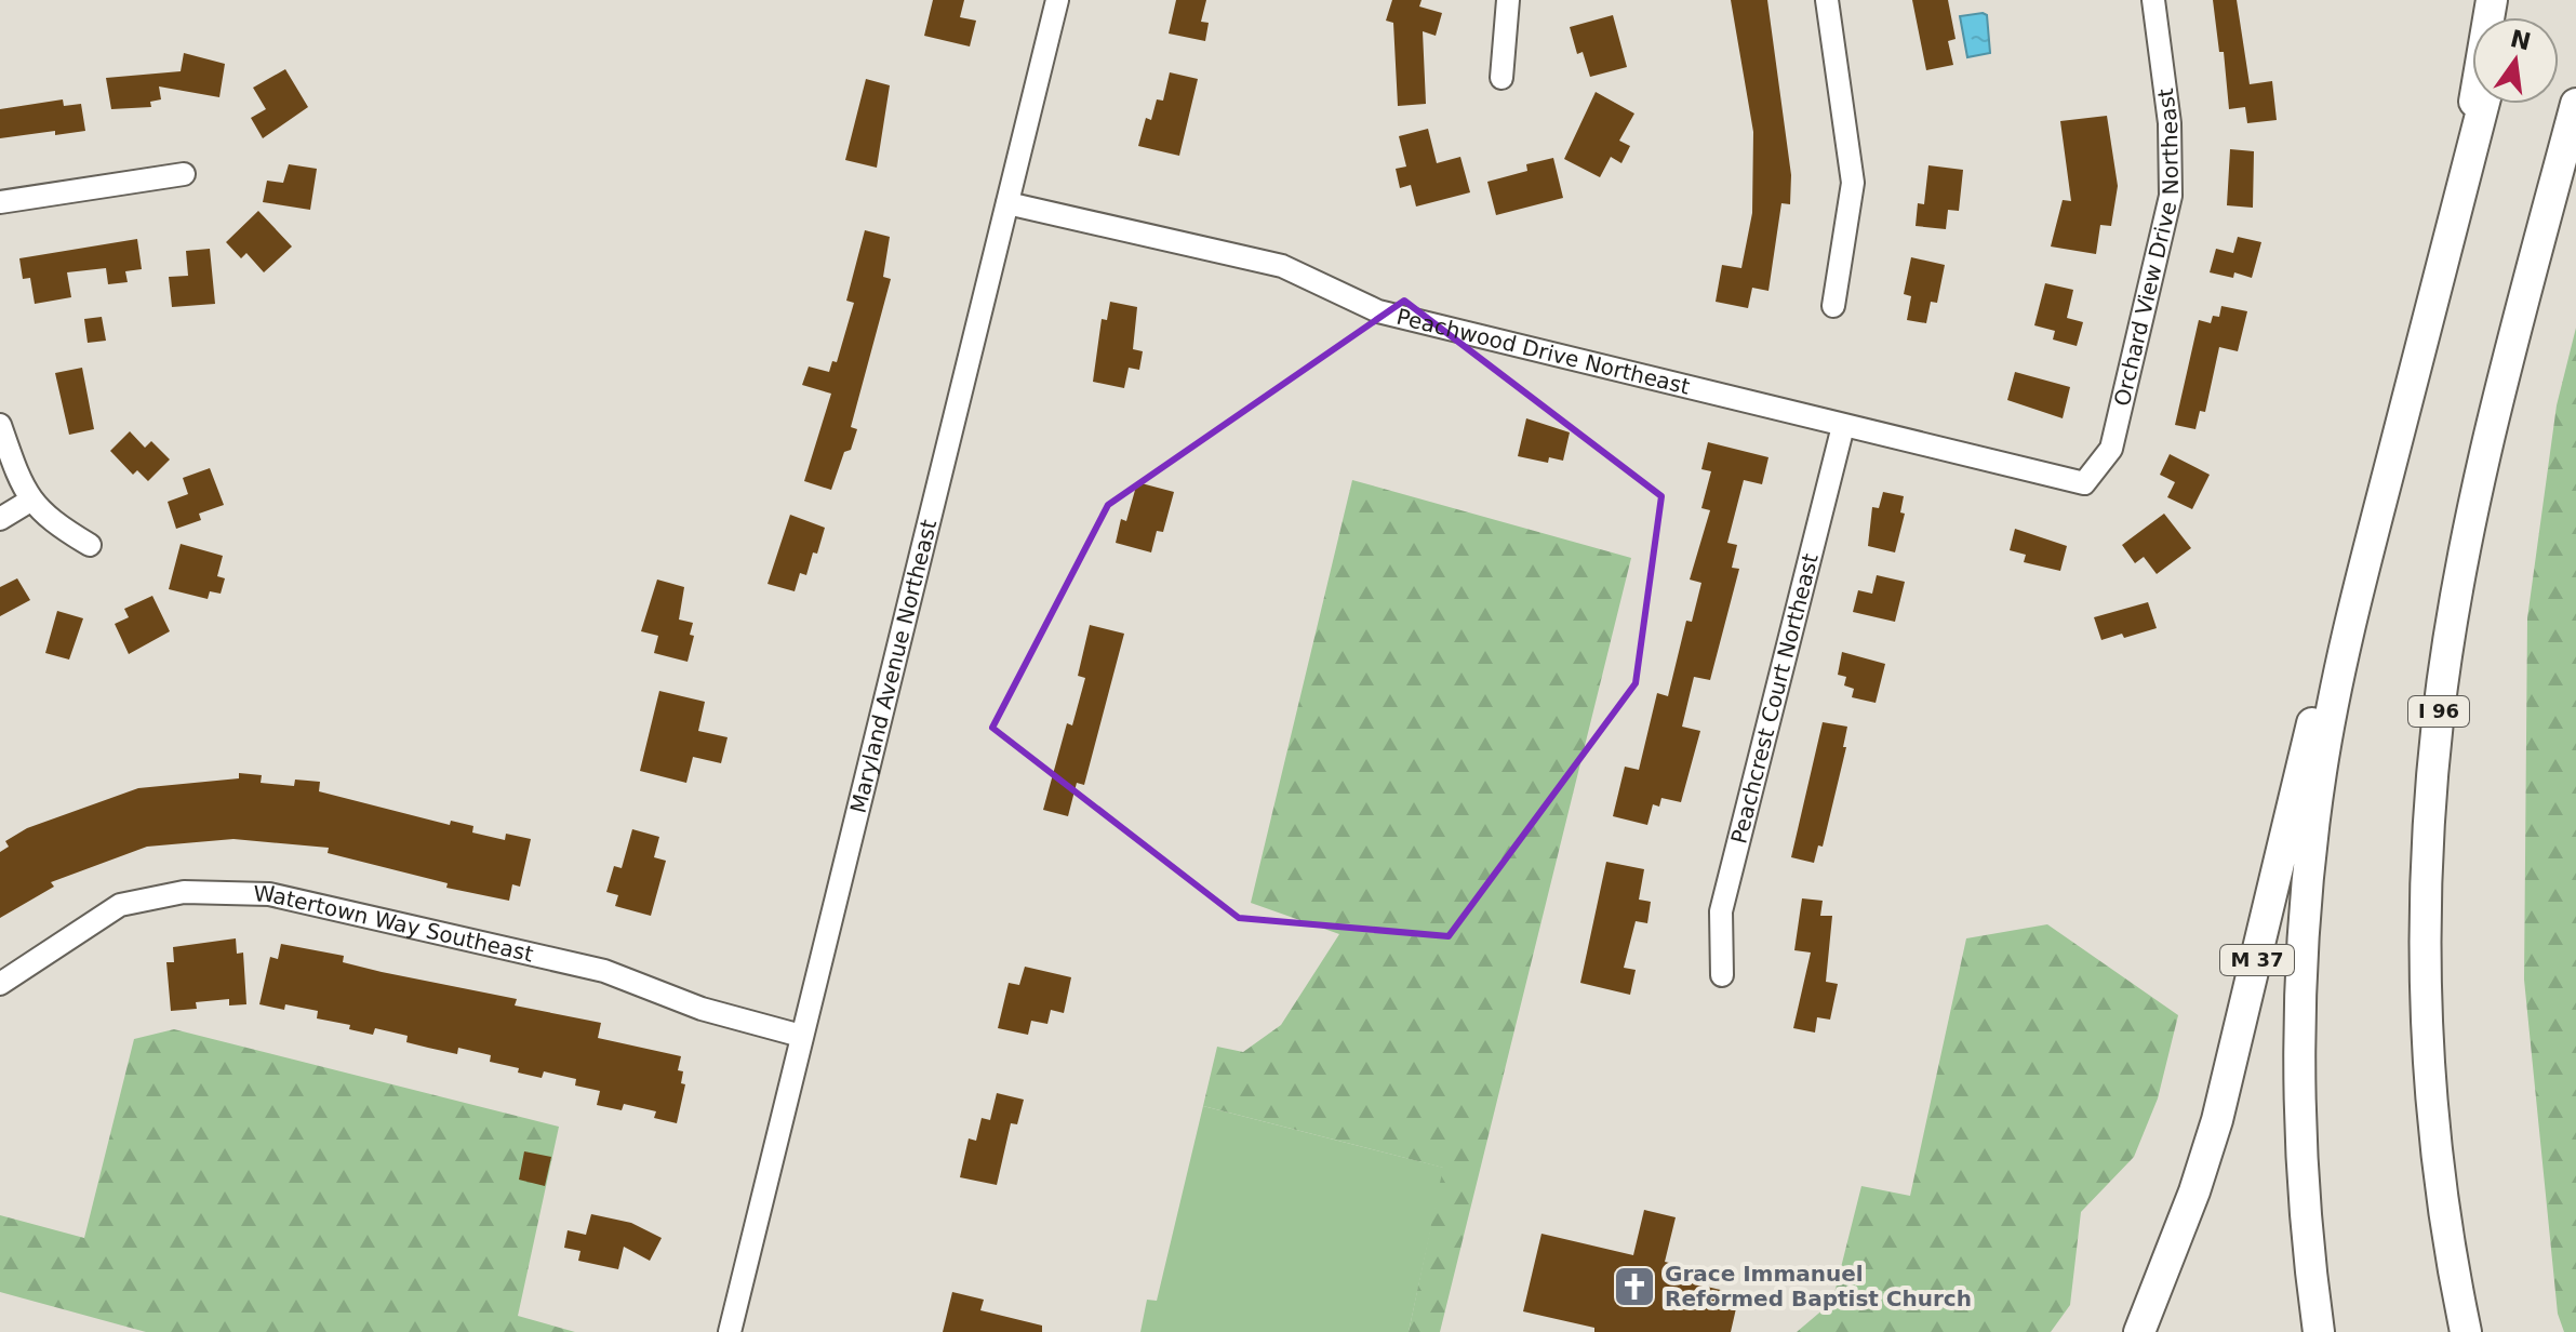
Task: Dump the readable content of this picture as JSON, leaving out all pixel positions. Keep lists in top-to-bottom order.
{
  "streets": {
    "highway": ["I 96", "M 37"],
    "street": [
      "Orchard View Drive Northeast",
      "Peachwood Drive Northeast",
      "Maryland Avenue Northeast",
      "Peachcrest Court Northeast",
      "Watertown Way Southeast"
    ]
  },
  "crossings": [
    ["Orchard View Drive Northeast", "Peachwood Drive Northeast"],
    ["Peachwood Drive Northeast", "Maryland Avenue Northeast"],
    ["Peachwood Drive Northeast", "Peachcrest Court Northeast"],
    ["Maryland Avenue Northeast", "Watertown Way Southeast"]
  ],
  "places": {
    "church": ["Grace Immanuel Reformed Baptist Church"]
  },
  "north": "top"
}
